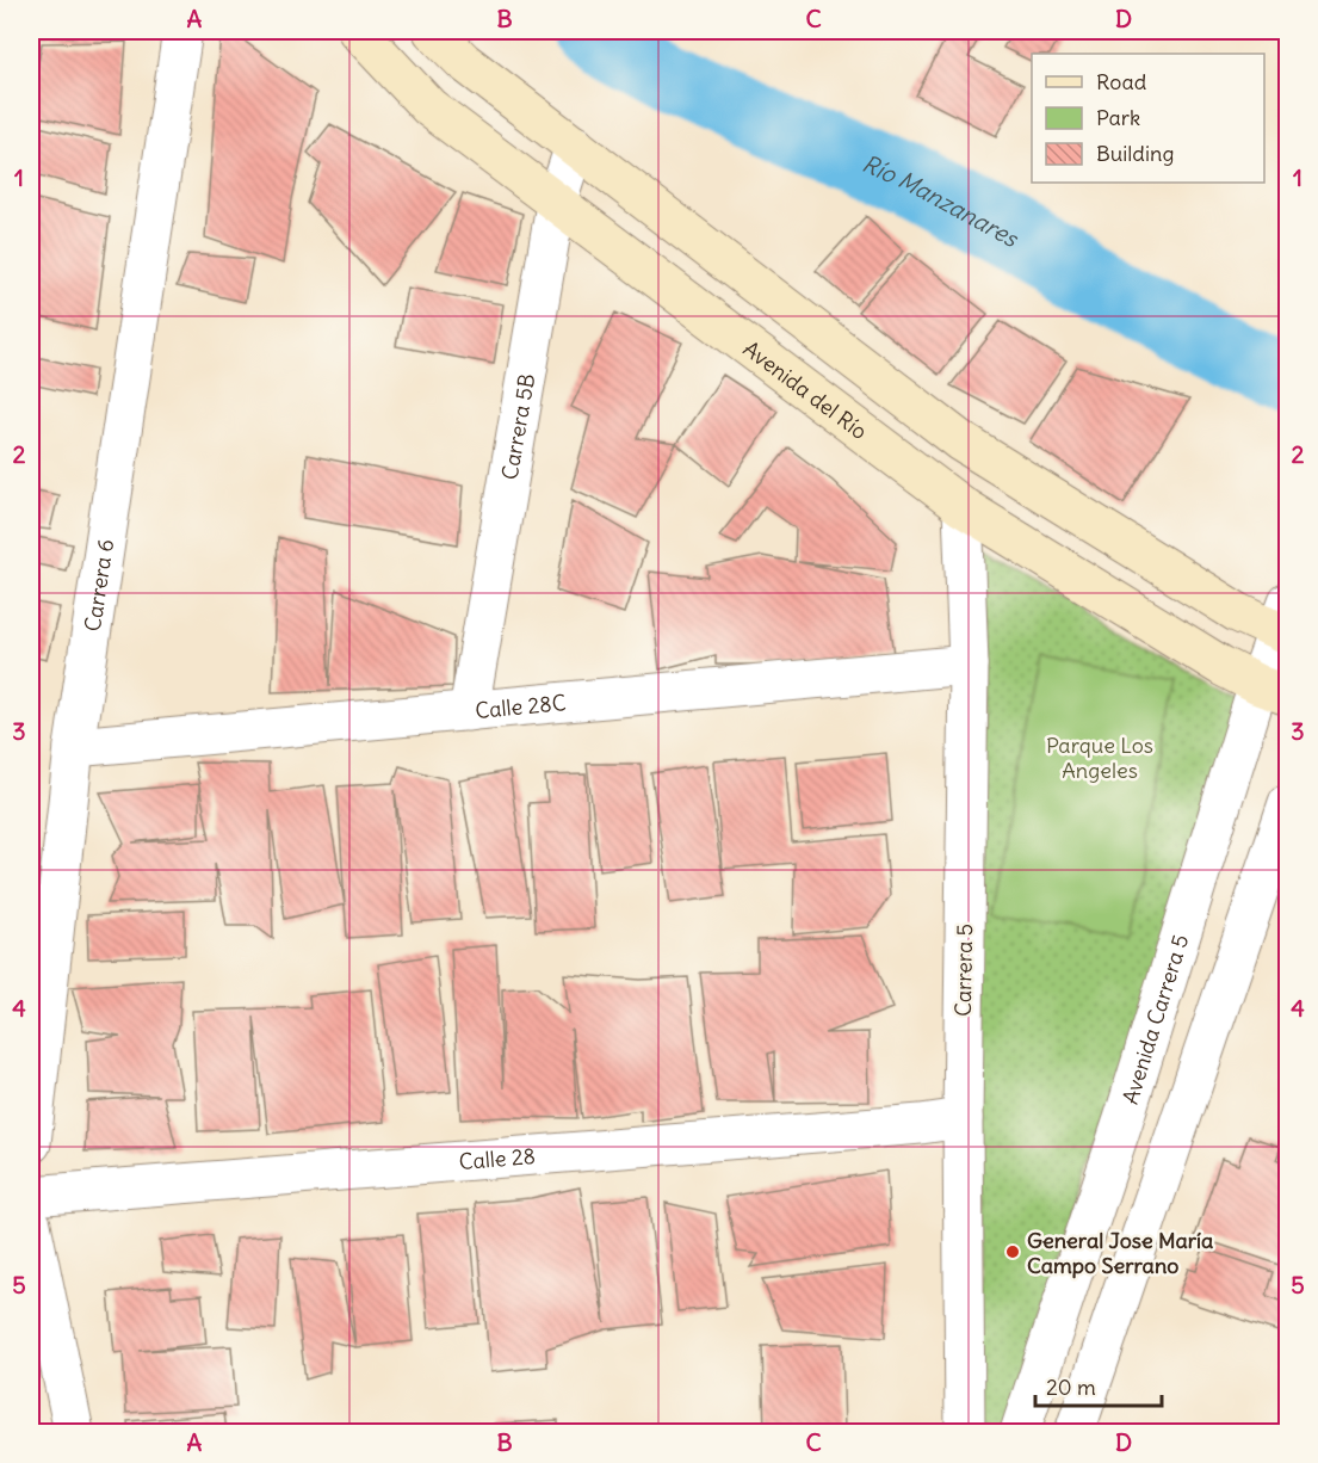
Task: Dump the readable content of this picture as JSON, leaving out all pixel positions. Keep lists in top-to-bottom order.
{
  "streets": {
    "main road": ["Avenida del Río"],
    "street": [
      "Carrera 5B",
      "Carrera 6",
      "Calle 28C",
      "Carrera 5",
      "Avenida Carrera 5",
      "Calle 28"
    ]
  },
  "crossings": [
    ["Avenida del Río", "Carrera 5B"],
    ["Avenida del Río", "Carrera 5"],
    ["Avenida del Río", "Avenida Carrera 5"],
    ["Carrera 5B", "Calle 28C"],
    ["Carrera 6", "Calle 28C"],
    ["Calle 28C", "Carrera 5"],
    ["Carrera 5", "Calle 28"]
  ],
  "water": ["Río Manzanares"],
  "parks": ["Parque Los Angeles"],
  "places": ["General Jose María Campo Serrano"],
  "legend": ["Road", "Park", "Building"],
  "scale_bar": "20 m",
  "grid": {
    "columns": [
      "A",
      "B",
      "C",
      "D"
    ],
    "rows": [
      "1",
      "2",
      "3",
      "4",
      "5"
    ]
  }
}
